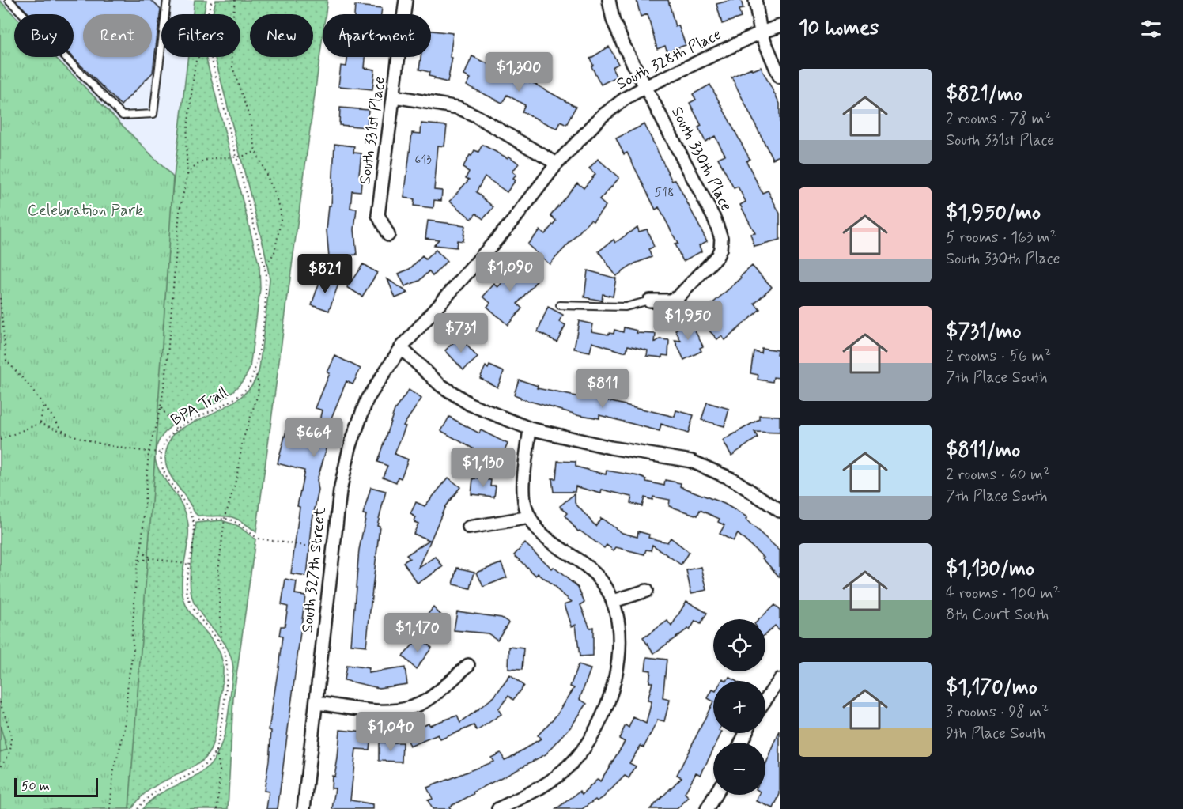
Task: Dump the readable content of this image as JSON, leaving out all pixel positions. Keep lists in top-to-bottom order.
{
  "streets": {
    "street": [
      "South 328th Place",
      "South 331st Place",
      "South 330th Place",
      "South 327th Street"
    ],
    "path": ["BPA Trail"]
  },
  "crossings": [
    ["South 328th Place", "South 330th Place"],
    ["South 328th Place", "South 327th Street"]
  ],
  "parks": ["Celebration Park"],
  "house_numbers": ["613", "518"],
  "scale_bar": "50 m",
  "page": {
    "heading": "10 homes",
    "chip": [
      "Buy",
      "Rent",
      "Filters",
      "New",
      "Apartment"
    ],
    "price": [
      "$1,300",
      "$1,090",
      "$821",
      "$1,950",
      "$731",
      "$811",
      "$664",
      "$1,130",
      "$1,170",
      "$1,040"
    ],
    "list": [
      {
        "name": "$821/mo",
        "note": "2 rooms · 78 m² · South 331st Place"
      },
      {
        "name": "$1,950/mo",
        "note": "5 rooms · 163 m² · South 330th Place"
      },
      {
        "name": "$731/mo",
        "note": "2 rooms · 56 m² · 7th Place South"
      },
      {
        "name": "$811/mo",
        "note": "2 rooms · 60 m² · 7th Place South"
      },
      {
        "name": "$1,130/mo",
        "note": "4 rooms · 100 m² · 8th Court South"
      },
      {
        "name": "$1,170/mo",
        "note": "3 rooms · 98 m² · 9th Place South"
      }
    ],
    "map_buttons": ["+", "−"],
    "scale": "50 m"
  }
}
